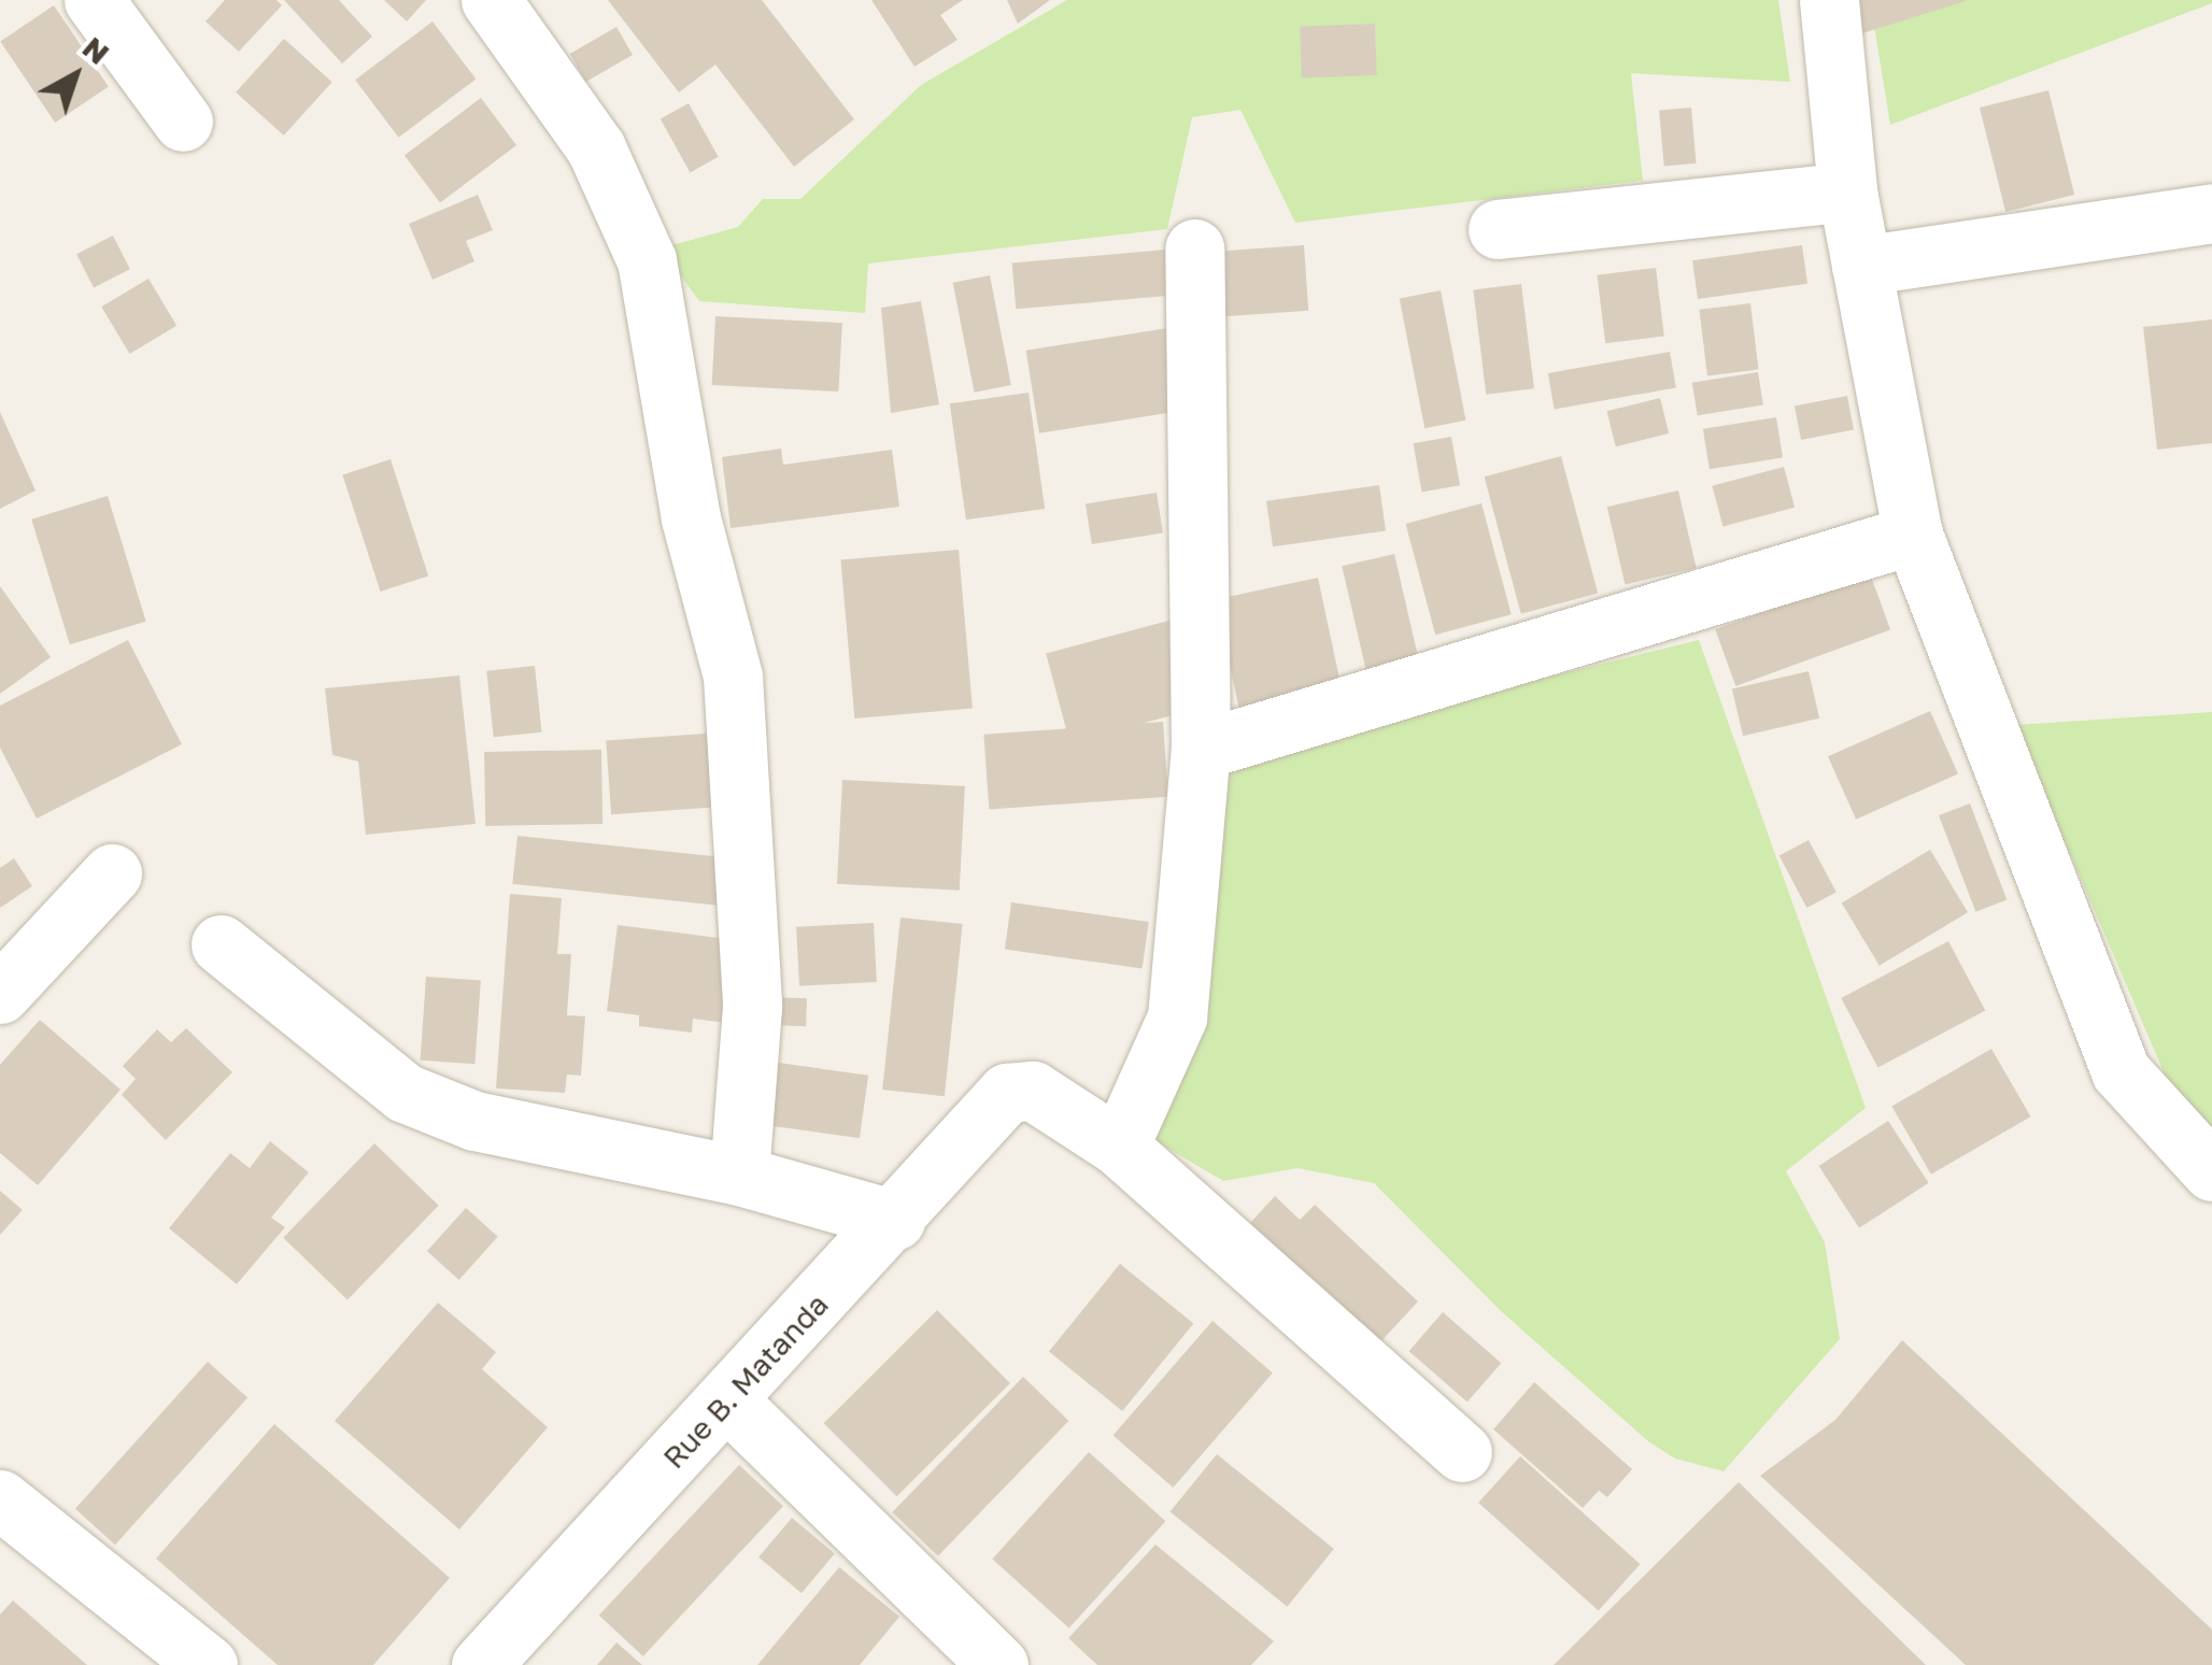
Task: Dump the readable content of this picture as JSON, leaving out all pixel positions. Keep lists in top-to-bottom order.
{
  "streets": {
    "street": ["Rue B. Matanda"]
  },
  "north": "top right"
}
